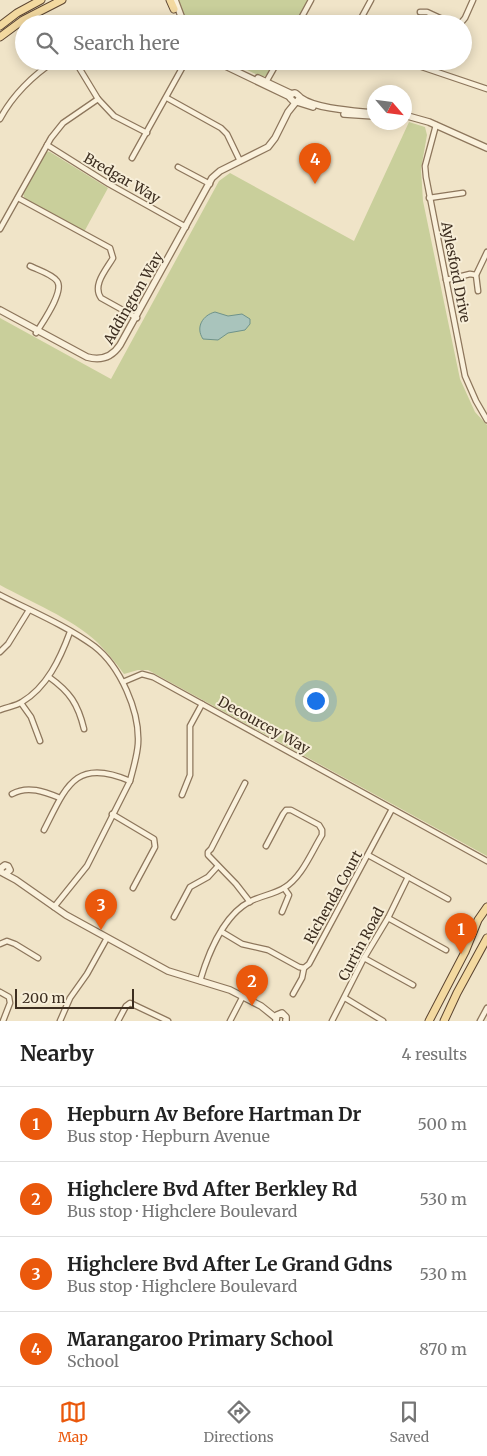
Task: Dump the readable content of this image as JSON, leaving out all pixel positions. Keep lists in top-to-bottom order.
{
  "streets": {
    "street": [
      "Bredgar Way",
      "Aylesford Drive",
      "Addington Way",
      "Decourcey Way",
      "Richenda Court",
      "Curtin Road"
    ]
  },
  "crossings": [
    ["Bredgar Way", "Addington Way"],
    ["Decourcey Way", "Richenda Court"]
  ],
  "scale_bar": "200 m",
  "north": "bottom right",
  "page": {
    "search": "Search here",
    "pins": [
      "4",
      "3",
      "1",
      "2"
    ],
    "scale": "200 m",
    "heading": ["Nearby", "4 results"],
    "list": [
      {
        "mark": "1",
        "name": "Hepburn Av Before Hartman Dr",
        "note": "Bus stop · Hepburn Avenue",
        "value": "500 m"
      },
      {
        "mark": "2",
        "name": "Highclere Bvd After Berkley Rd",
        "note": "Bus stop · Highclere Boulevard",
        "value": "530 m"
      },
      {
        "mark": "3",
        "name": "Highclere Bvd After Le Grand Gdns",
        "note": "Bus stop · Highclere Boulevard",
        "value": "530 m"
      },
      {
        "mark": "4",
        "name": "Marangaroo Primary School",
        "note": "School",
        "value": "870 m"
      }
    ],
    "nav": ["Map", "Directions", "Saved"]
  }
}
